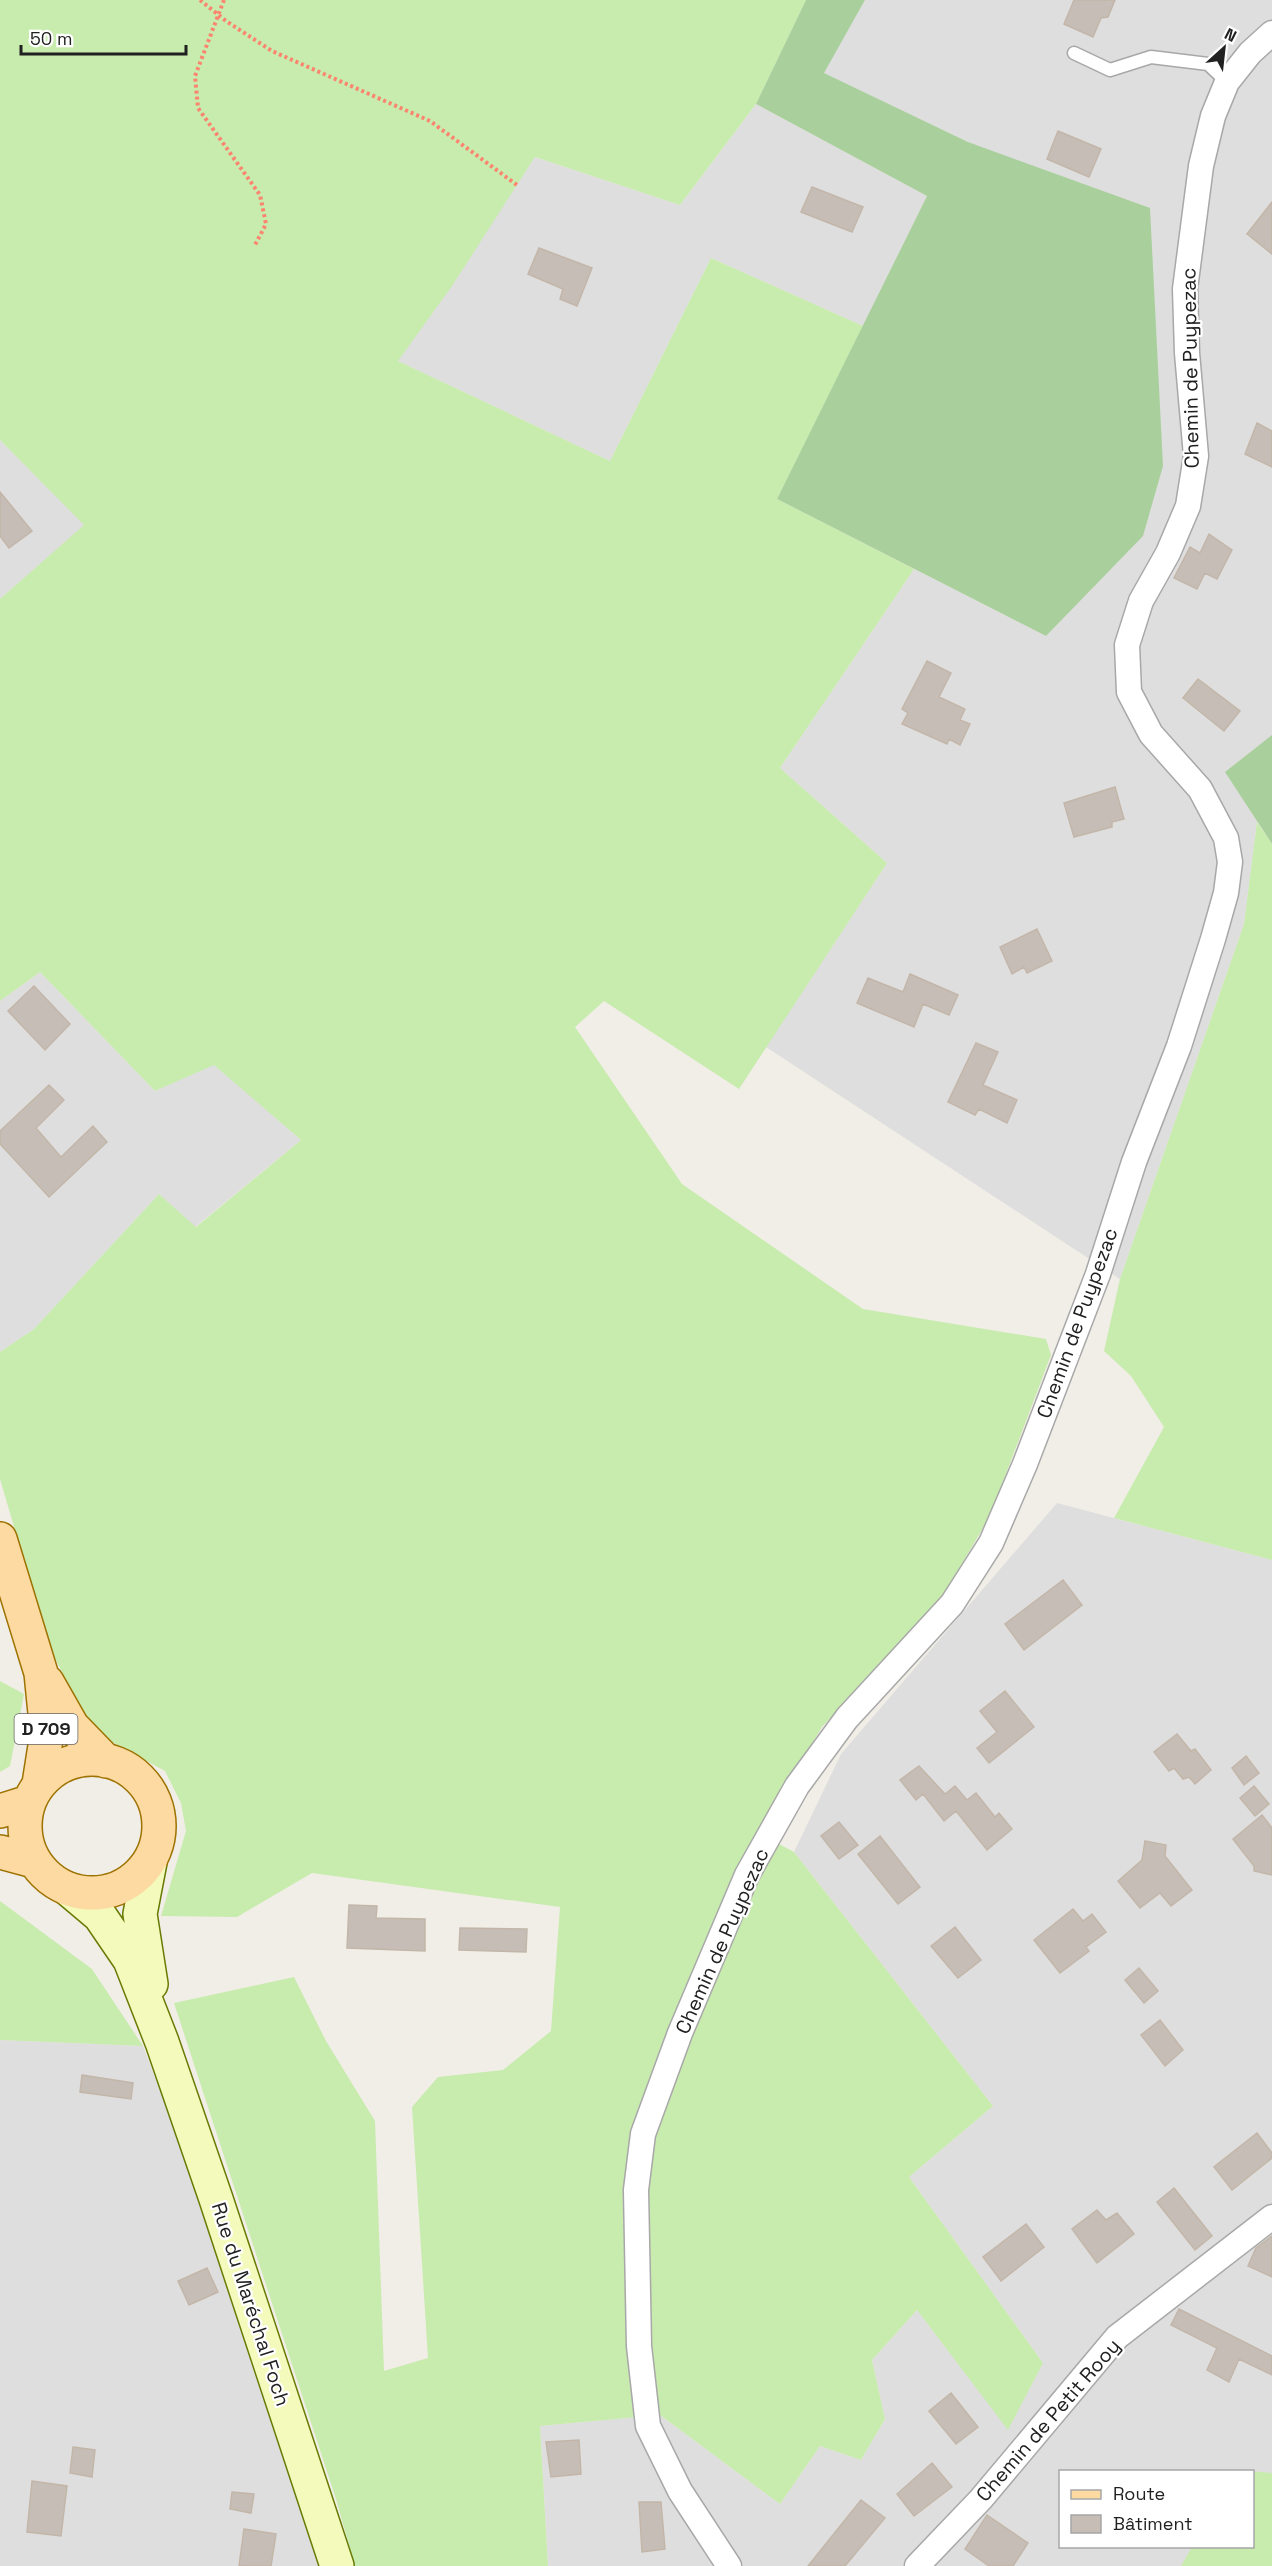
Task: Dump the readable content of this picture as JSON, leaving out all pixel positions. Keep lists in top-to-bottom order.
{
  "streets": {
    "main road": ["D 709", "Rue du Maréchal Foch"],
    "street": ["Chemin de Puypezac", "Chemin de Petit Rooy"]
  },
  "crossings": [
    ["D 709", "Rue du Maréchal Foch"]
  ],
  "legend": ["Route", "Bâtiment"],
  "scale_bar": "50 m",
  "north": "top right"
}
